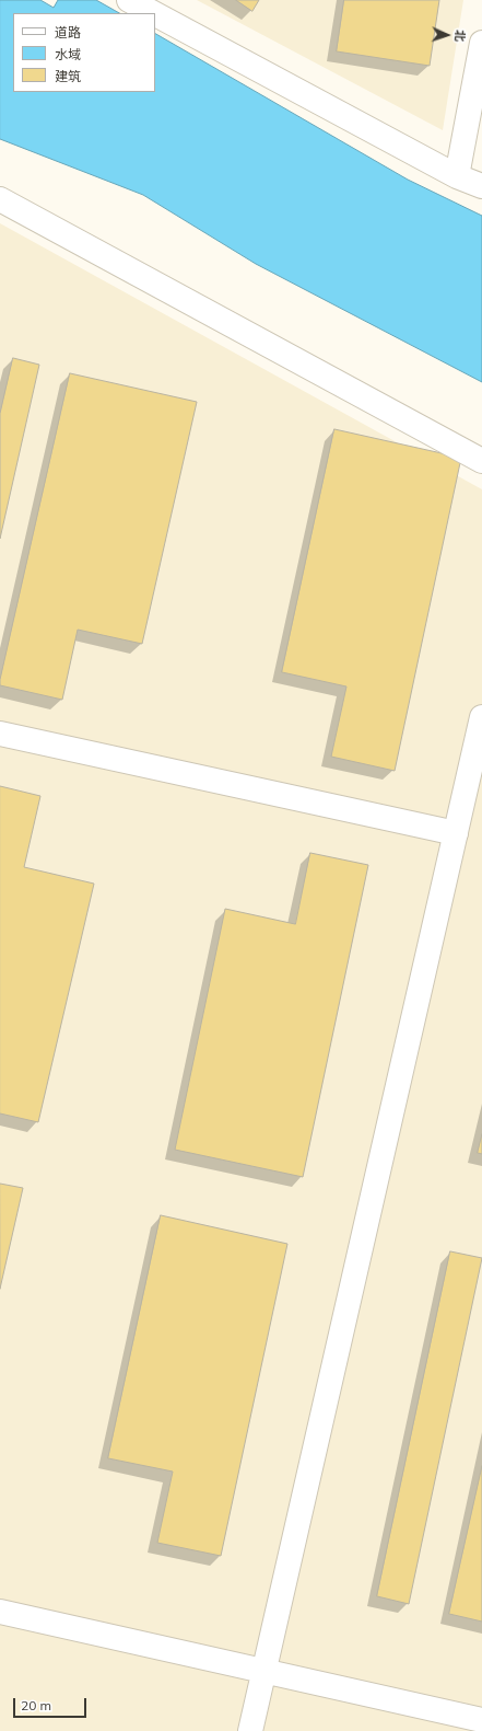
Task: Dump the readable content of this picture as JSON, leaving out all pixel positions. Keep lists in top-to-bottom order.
{
  "legend": ["道路", "水域", "建筑"],
  "scale_bar": "20 m",
  "north": "right"
}
